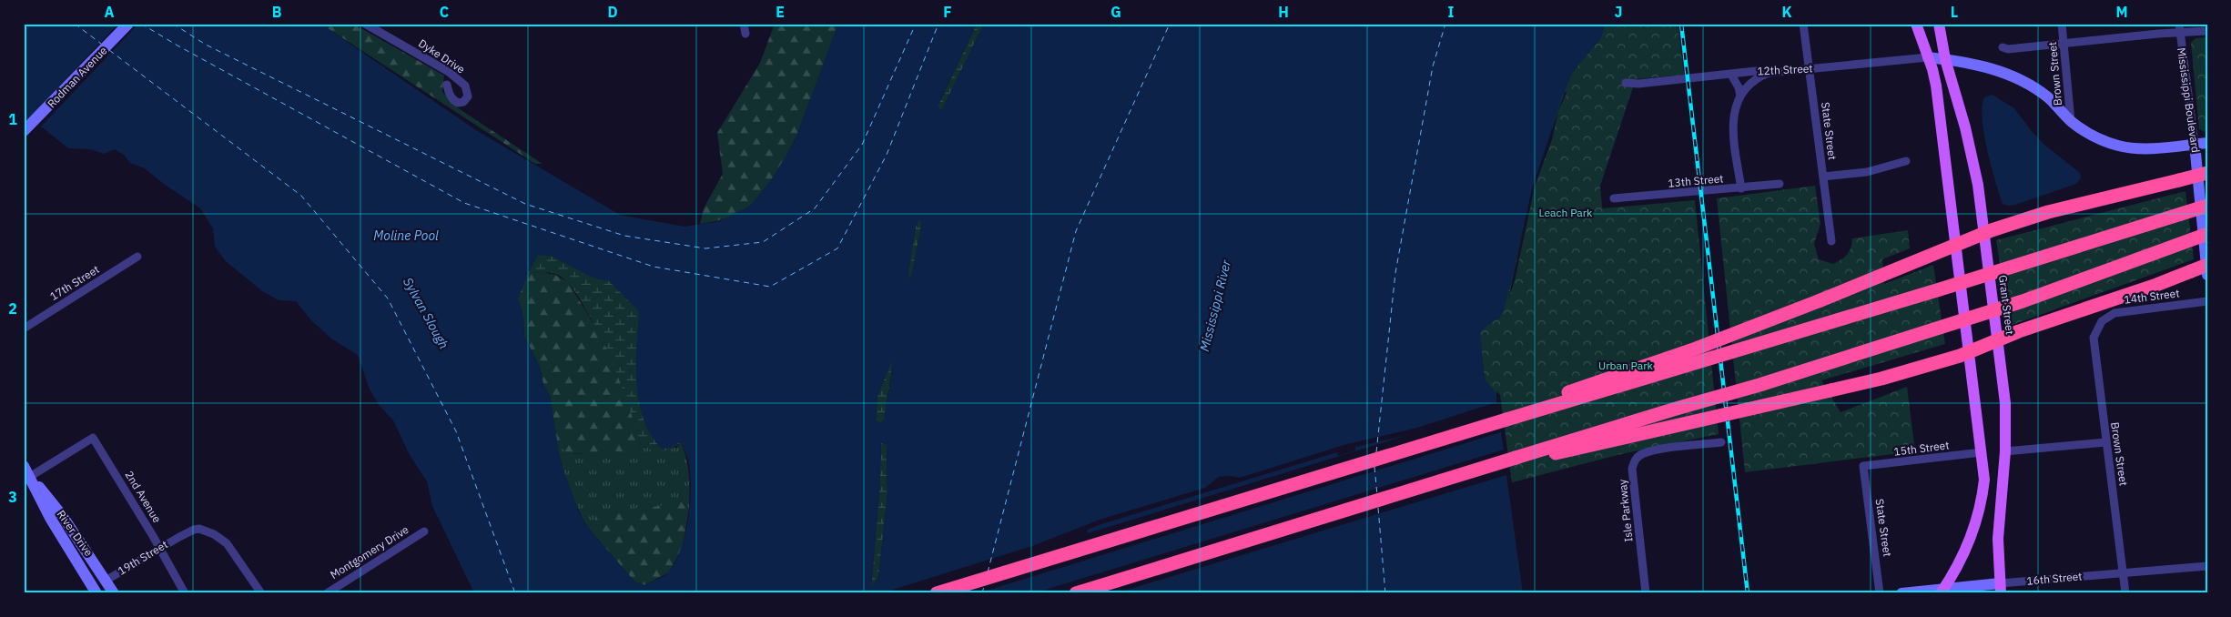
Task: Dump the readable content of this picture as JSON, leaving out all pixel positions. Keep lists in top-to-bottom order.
{
  "streets": {
    "main road": [
      "12th Street",
      "Rodman Avenue",
      "Mississippi Boulevard",
      "Grant Street",
      "River Drive",
      "19th Street",
      "16th Street"
    ],
    "street": [
      "Dyke Drive",
      "Brown Street",
      "State Street",
      "13th Street",
      "17th Street",
      "14th Street",
      "15th Street",
      "2nd Avenue",
      "Isle Parkway",
      "Montgomery Drive"
    ]
  },
  "crossings": [
    ["12th Street", "Brown Street"],
    ["12th Street", "Mississippi Boulevard"],
    ["12th Street", "State Street"],
    ["12th Street", "Grant Street"],
    ["Brown Street", "14th Street"],
    ["Brown Street", "16th Street"],
    ["State Street", "15th Street"],
    ["Grant Street", "16th Street"],
    ["2nd Avenue", "River Drive"],
    ["2nd Avenue", "19th Street"],
    ["River Drive", "19th Street"]
  ],
  "water": ["Moline Pool", "Mississippi River", "Sylvan Slough"],
  "parks": ["Leach Park", "Urban Park"],
  "grid": {
    "columns": [
      "A",
      "B",
      "C",
      "D",
      "E",
      "F",
      "G",
      "H",
      "I",
      "J",
      "K",
      "L",
      "M"
    ],
    "rows": ["1", "2", "3"]
  }
}
